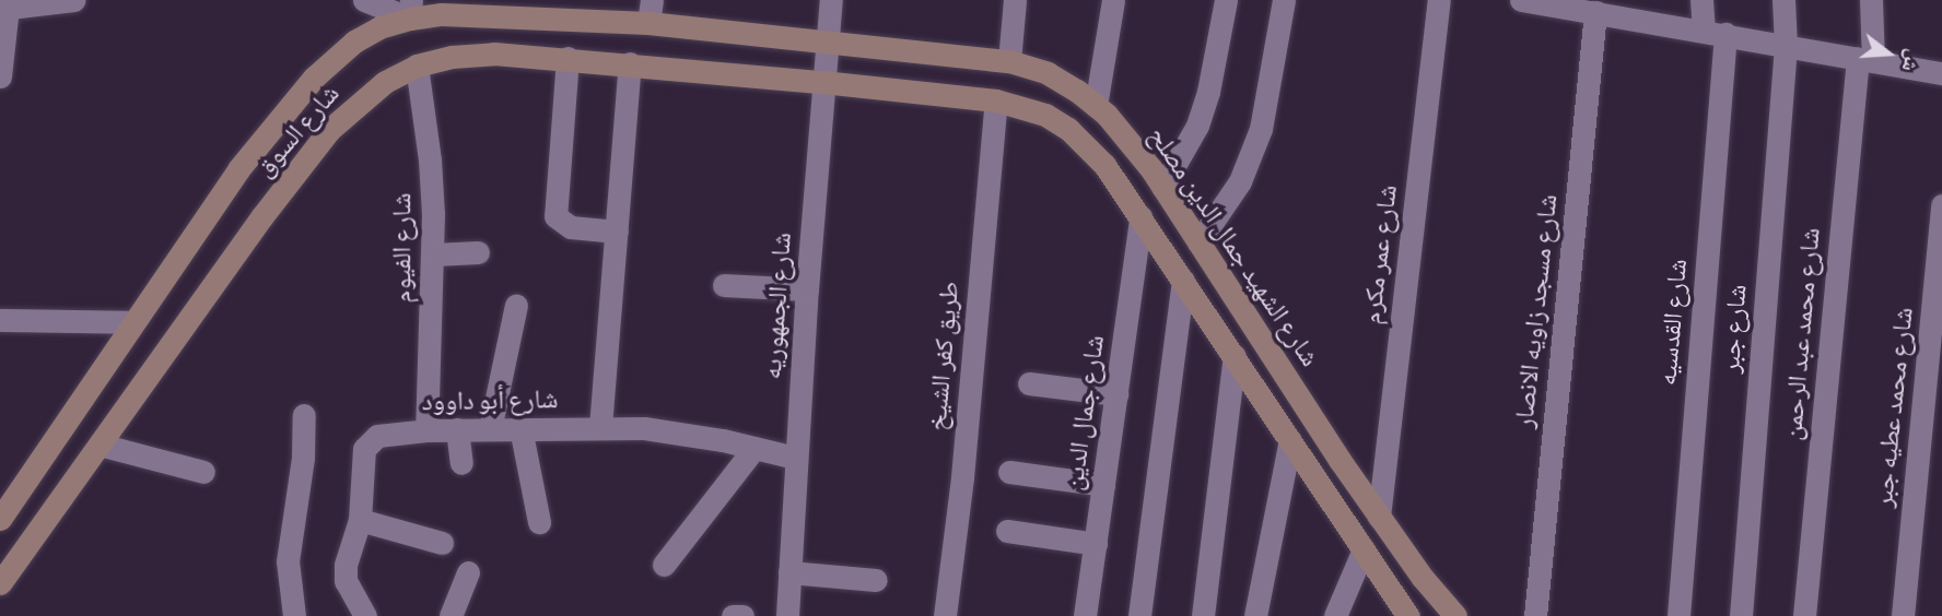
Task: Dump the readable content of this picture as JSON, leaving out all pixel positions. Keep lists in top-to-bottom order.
{
  "streets": {
    "street": [
      "شارع السوق",
      "شارع الشهيد جمال الدين مصلح",
      "شارع الفيوم",
      "شارع عمر مكرم",
      "شارع الجمهوريه",
      "شارع مسجد زاويه الانصار",
      "شارع القدسيه",
      "شارع جبر",
      "شارع محمد عبد الرحمن",
      "طريق كفر الشيخ",
      "شارع أبو داوود",
      "شارع محمد عطيه جبر",
      "شارع جمال الدين"
    ]
  },
  "crossings": [
    ["شارع السوق", "شارع الشهيد جمال الدين مصلح"],
    ["شارع السوق", "شارع الفيوم"],
    ["شارع السوق", "شارع الجمهوريه"],
    ["شارع الشهيد جمال الدين مصلح", "شارع عمر مكرم"],
    ["شارع الشهيد جمال الدين مصلح", "شارع الجمهوريه"],
    ["شارع الفيوم", "شارع أبو داوود"],
    ["شارع الجمهوريه", "شارع أبو داوود"]
  ],
  "north": "right"
}
